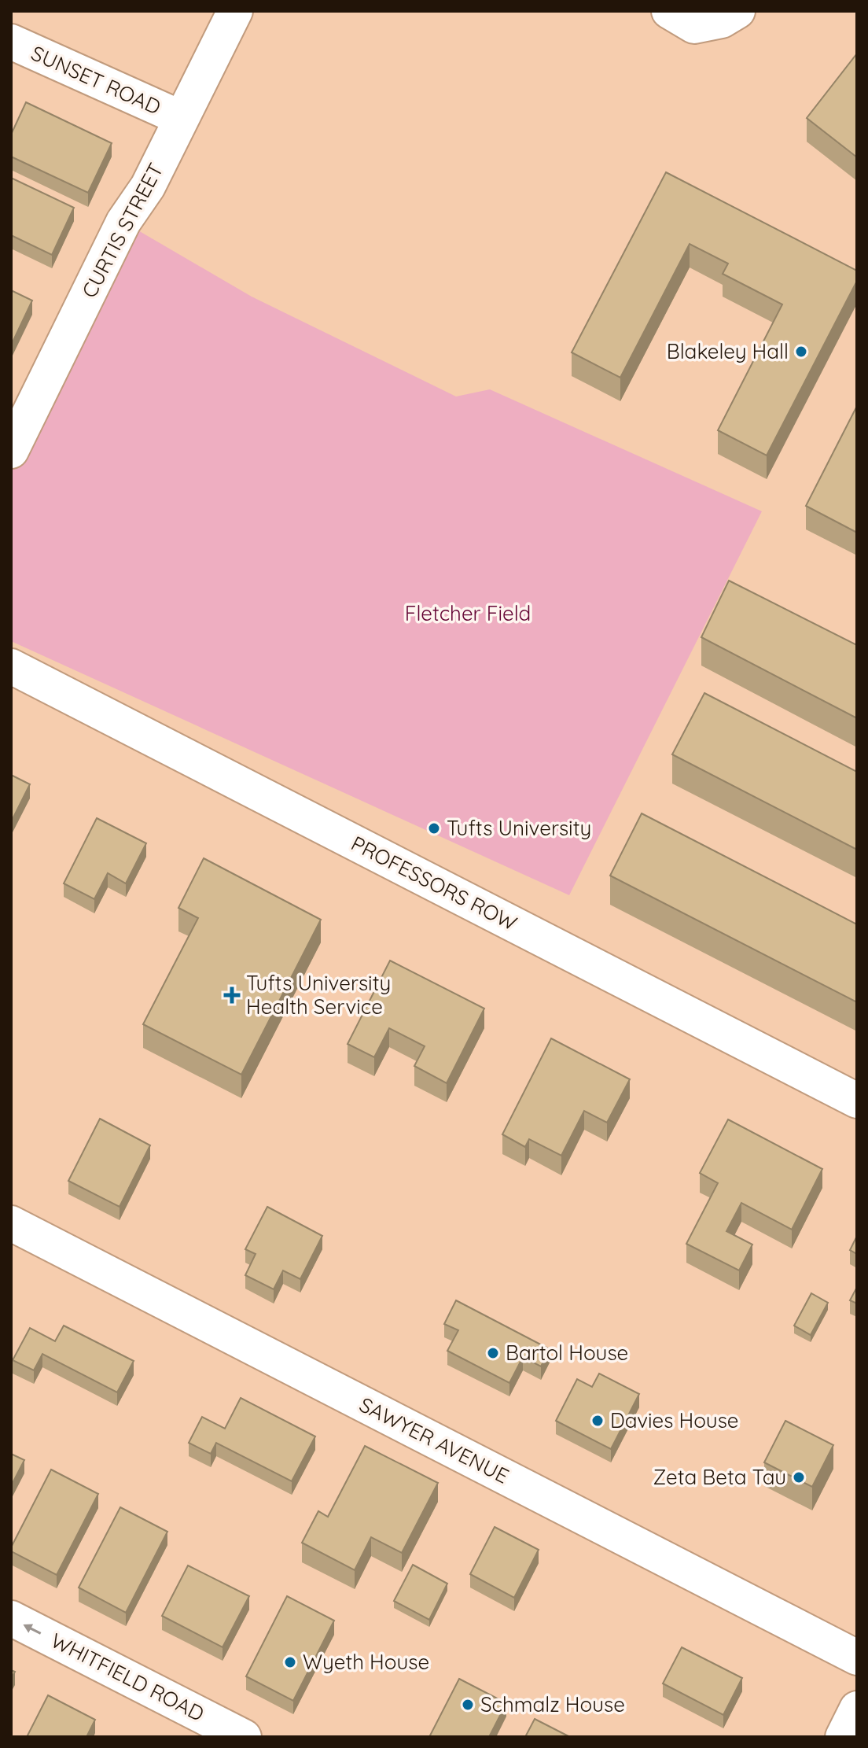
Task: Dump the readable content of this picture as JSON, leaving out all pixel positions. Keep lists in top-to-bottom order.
{
  "streets": {
    "street": [
      "SUNSET ROAD",
      "CURTIS STREET",
      "PROFESSORS ROW",
      "SAWYER AVENUE",
      "WHITFIELD ROAD"
    ]
  },
  "crossings": [
    ["SUNSET ROAD", "CURTIS STREET"]
  ],
  "one_way": ["WHITFIELD ROAD"],
  "parks": ["Fletcher Field"],
  "places": {
    "other": [
      "Blakeley Hall",
      "Tufts University",
      "Bartol House",
      "Davies House",
      "Zeta Beta Tau",
      "Wyeth House",
      "Schmalz House"
    ],
    "health": ["Tufts University Health Service"]
  }
}
